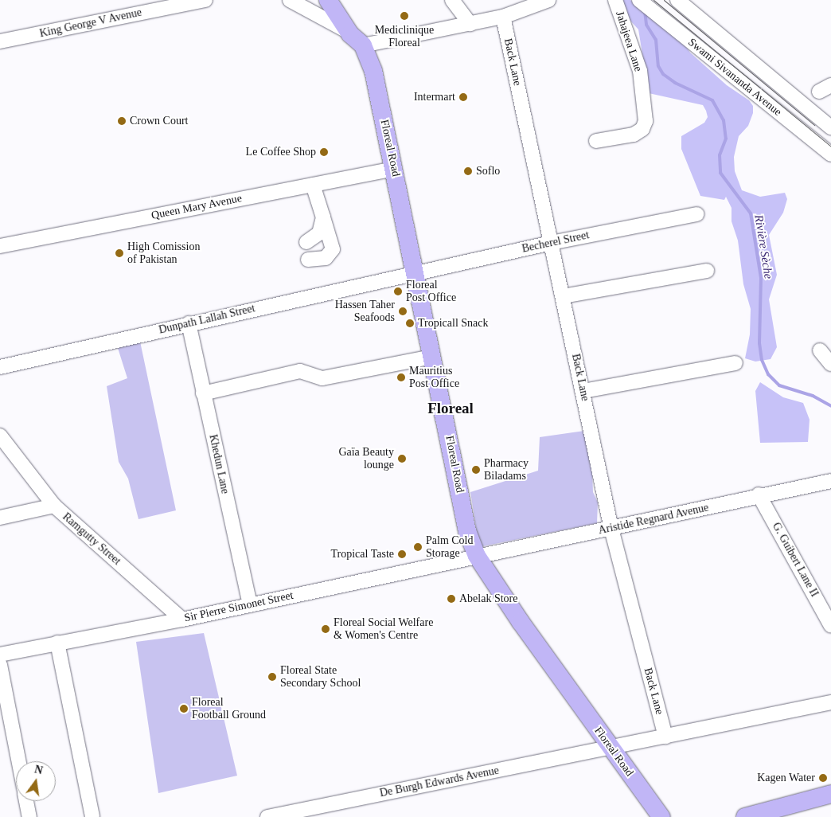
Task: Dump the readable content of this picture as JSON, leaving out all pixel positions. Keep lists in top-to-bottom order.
{
  "streets": {
    "main road": ["Floreal Road"],
    "street": [
      "King George V Avenue",
      "Jahajeea Lane",
      "Back Lane",
      "Swami Sivananda Avenue",
      "Queen Mary Avenue",
      "Becherel Street",
      "Dunpath Lallah Street",
      "Khedun Lane",
      "Aristide Regnard Avenue",
      "Ramgutty Street",
      "G. Guibert Lane II",
      "Sir Pierre Simonet Street",
      "De Burgh Edwards Avenue"
    ]
  },
  "crossings": [
    ["Back Lane", "Becherel Street"],
    ["Back Lane", "Aristide Regnard Avenue"],
    ["Back Lane", "De Burgh Edwards Avenue"],
    ["Floreal Road", "Queen Mary Avenue"],
    ["Floreal Road", "Becherel Street"],
    ["Floreal Road", "Dunpath Lallah Street"],
    ["Floreal Road", "Aristide Regnard Avenue"],
    ["Floreal Road", "Sir Pierre Simonet Street"],
    ["Floreal Road", "De Burgh Edwards Avenue"],
    ["Becherel Street", "Dunpath Lallah Street"],
    ["Dunpath Lallah Street", "Khedun Lane"],
    ["Khedun Lane", "Sir Pierre Simonet Street"],
    ["Aristide Regnard Avenue", "G. Guibert Lane II"],
    ["Aristide Regnard Avenue", "Sir Pierre Simonet Street"],
    ["Ramgutty Street", "Sir Pierre Simonet Street"]
  ],
  "districts": ["Floreal"],
  "water": ["Rivière Sèche"],
  "places": [
    "Mediclinique Floreal",
    "Intermart",
    "Crown Court",
    "Le Coffee Shop",
    "Soflo",
    "High Comission of Pakistan",
    "Floreal Post Office",
    "Hassen Taher Seafoods",
    "Tropicall Snack",
    "Mauritius Post Office",
    "Gaïa Beauty lounge",
    "Pharmacy Biladams",
    "Palm Cold Storage",
    "Tropical Taste",
    "Abelak Store",
    "Floreal Social Welfare & Women's Centre",
    "Floreal State Secondary School",
    "Floreal Football Ground",
    "Kagen Water"
  ],
  "north": "top"
}
